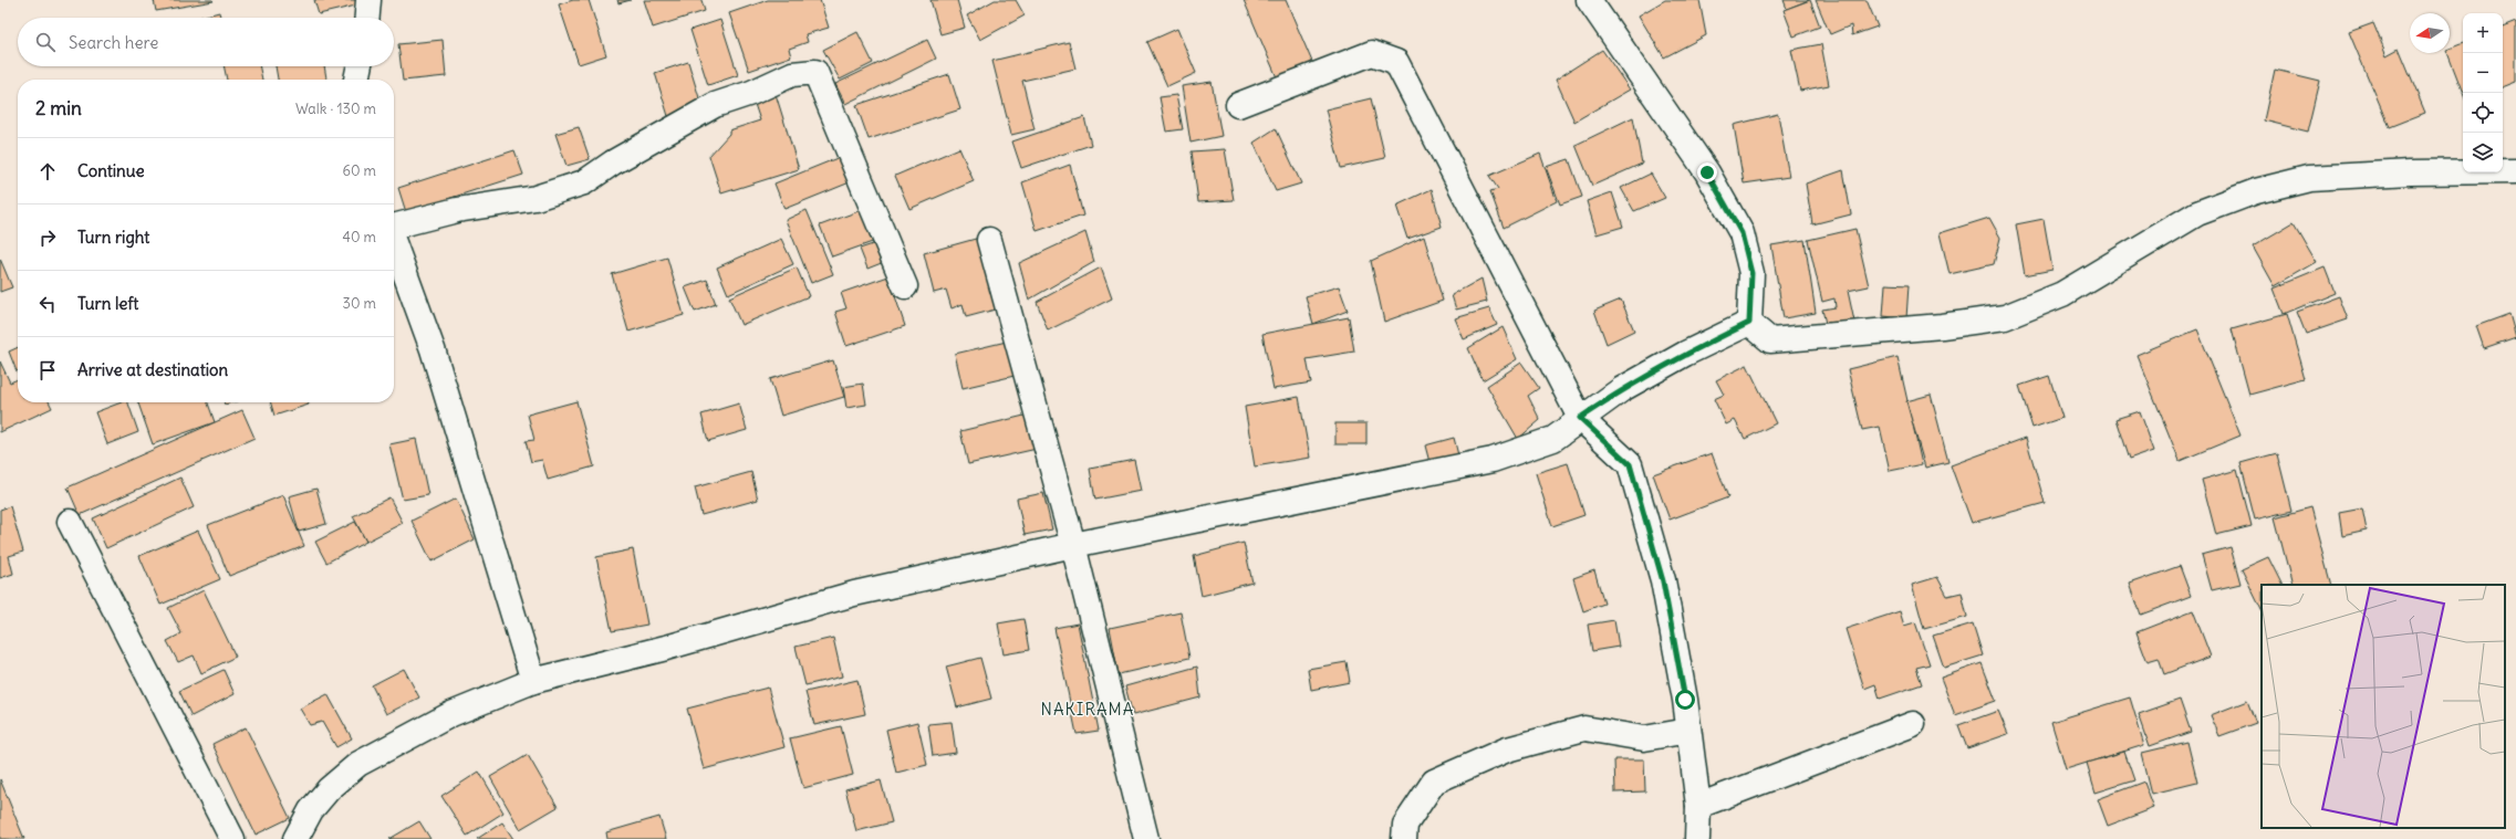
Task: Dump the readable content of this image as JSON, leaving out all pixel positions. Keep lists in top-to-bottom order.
{
  "districts": ["NAKIRAMA"],
  "north": "left",
  "page": {
    "map_buttons": ["+", "−"],
    "search": "Search here",
    "heading": ["2 min", "Walk · 130 m"],
    "list": [
      ["Continue", "60 m"],
      ["Turn right", "40 m"],
      ["Turn left", "30 m"],
      "Arrive at destination"
    ]
  }
}
